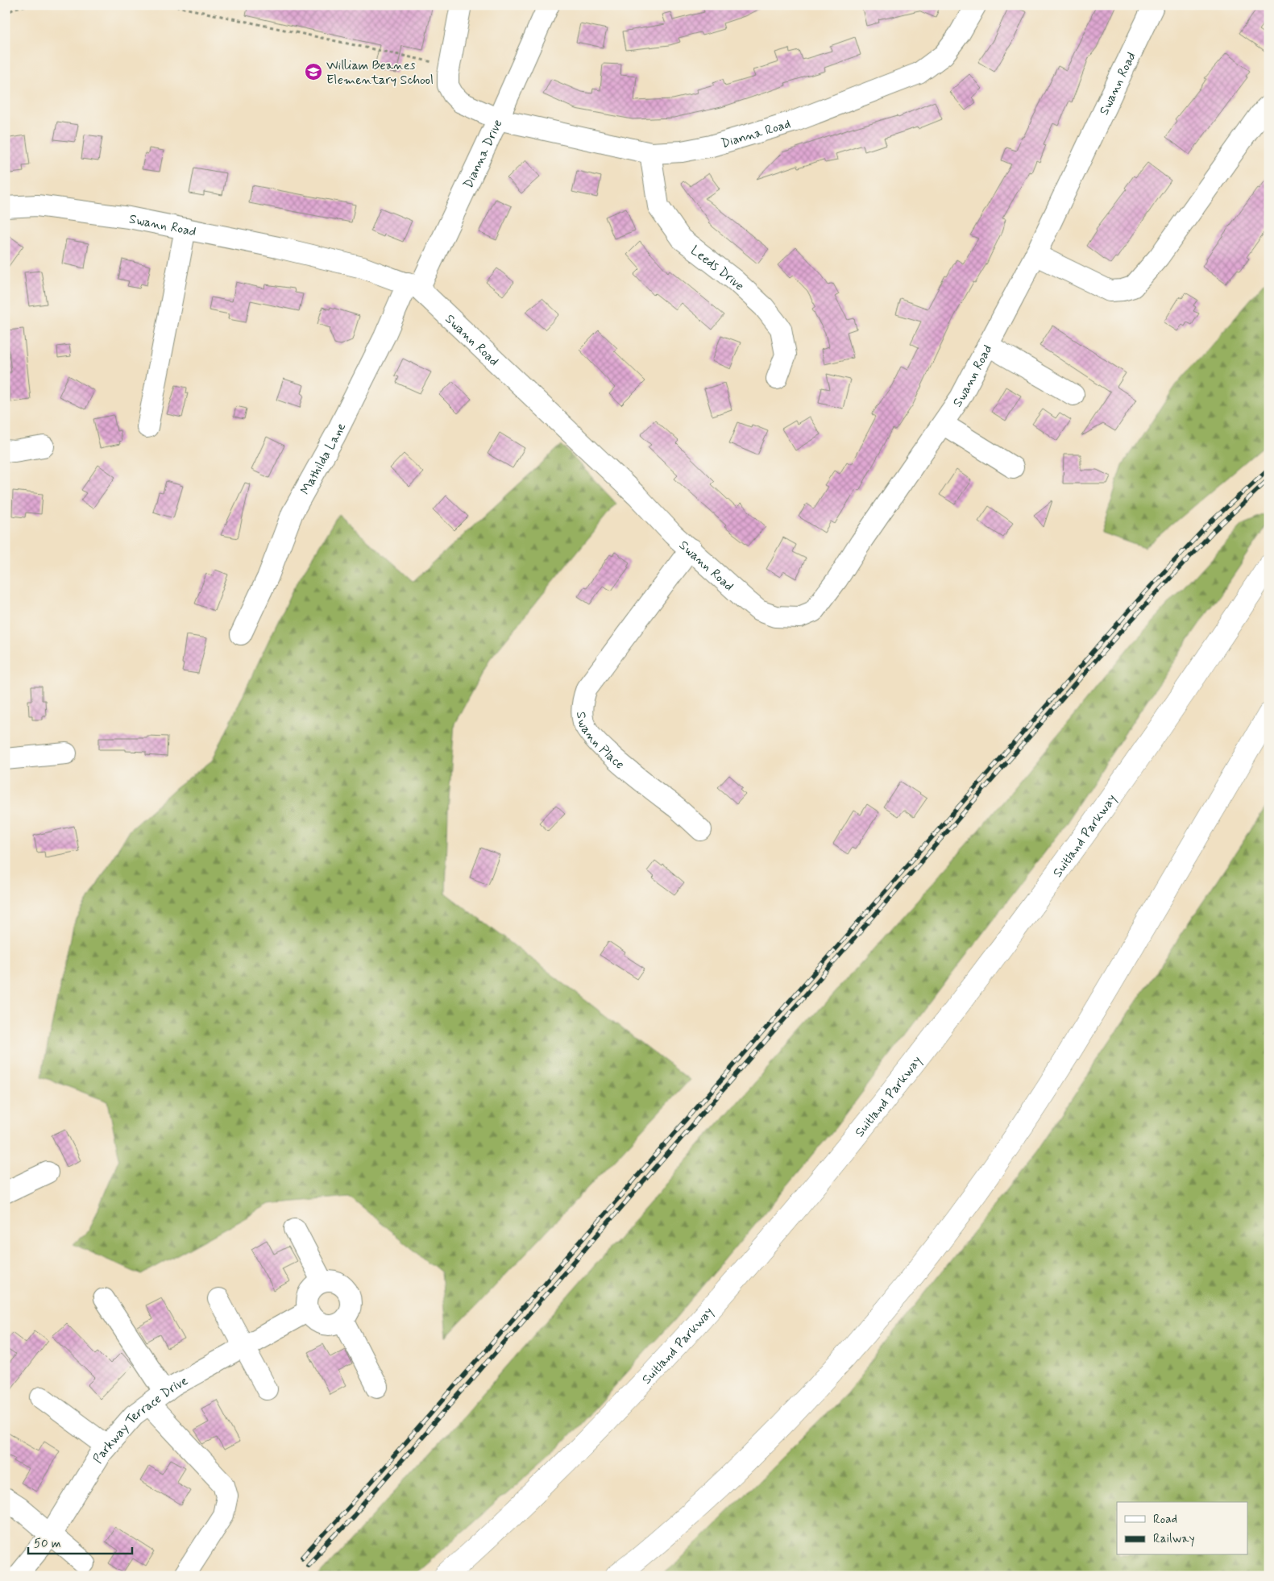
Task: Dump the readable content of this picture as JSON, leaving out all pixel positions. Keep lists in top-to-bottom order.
{
  "streets": {
    "highway": ["Suitland Parkway"],
    "street": [
      "Swann Road",
      "Dianna Road",
      "Dianna Drive",
      "Leeds Drive",
      "Mathilda Lane",
      "Swann Place",
      "Parkway Terrace Drive"
    ]
  },
  "crossings": [
    ["Swann Road", "Dianna Drive"],
    ["Swann Road", "Mathilda Lane"],
    ["Swann Road", "Swann Place"],
    ["Dianna Road", "Dianna Drive"],
    ["Dianna Road", "Leeds Drive"],
    ["Dianna Drive", "Mathilda Lane"]
  ],
  "places": {
    "school or university": ["William Beanes Elementary School"]
  },
  "legend": ["Road", "Railway"],
  "scale_bar": "50 m"
}
